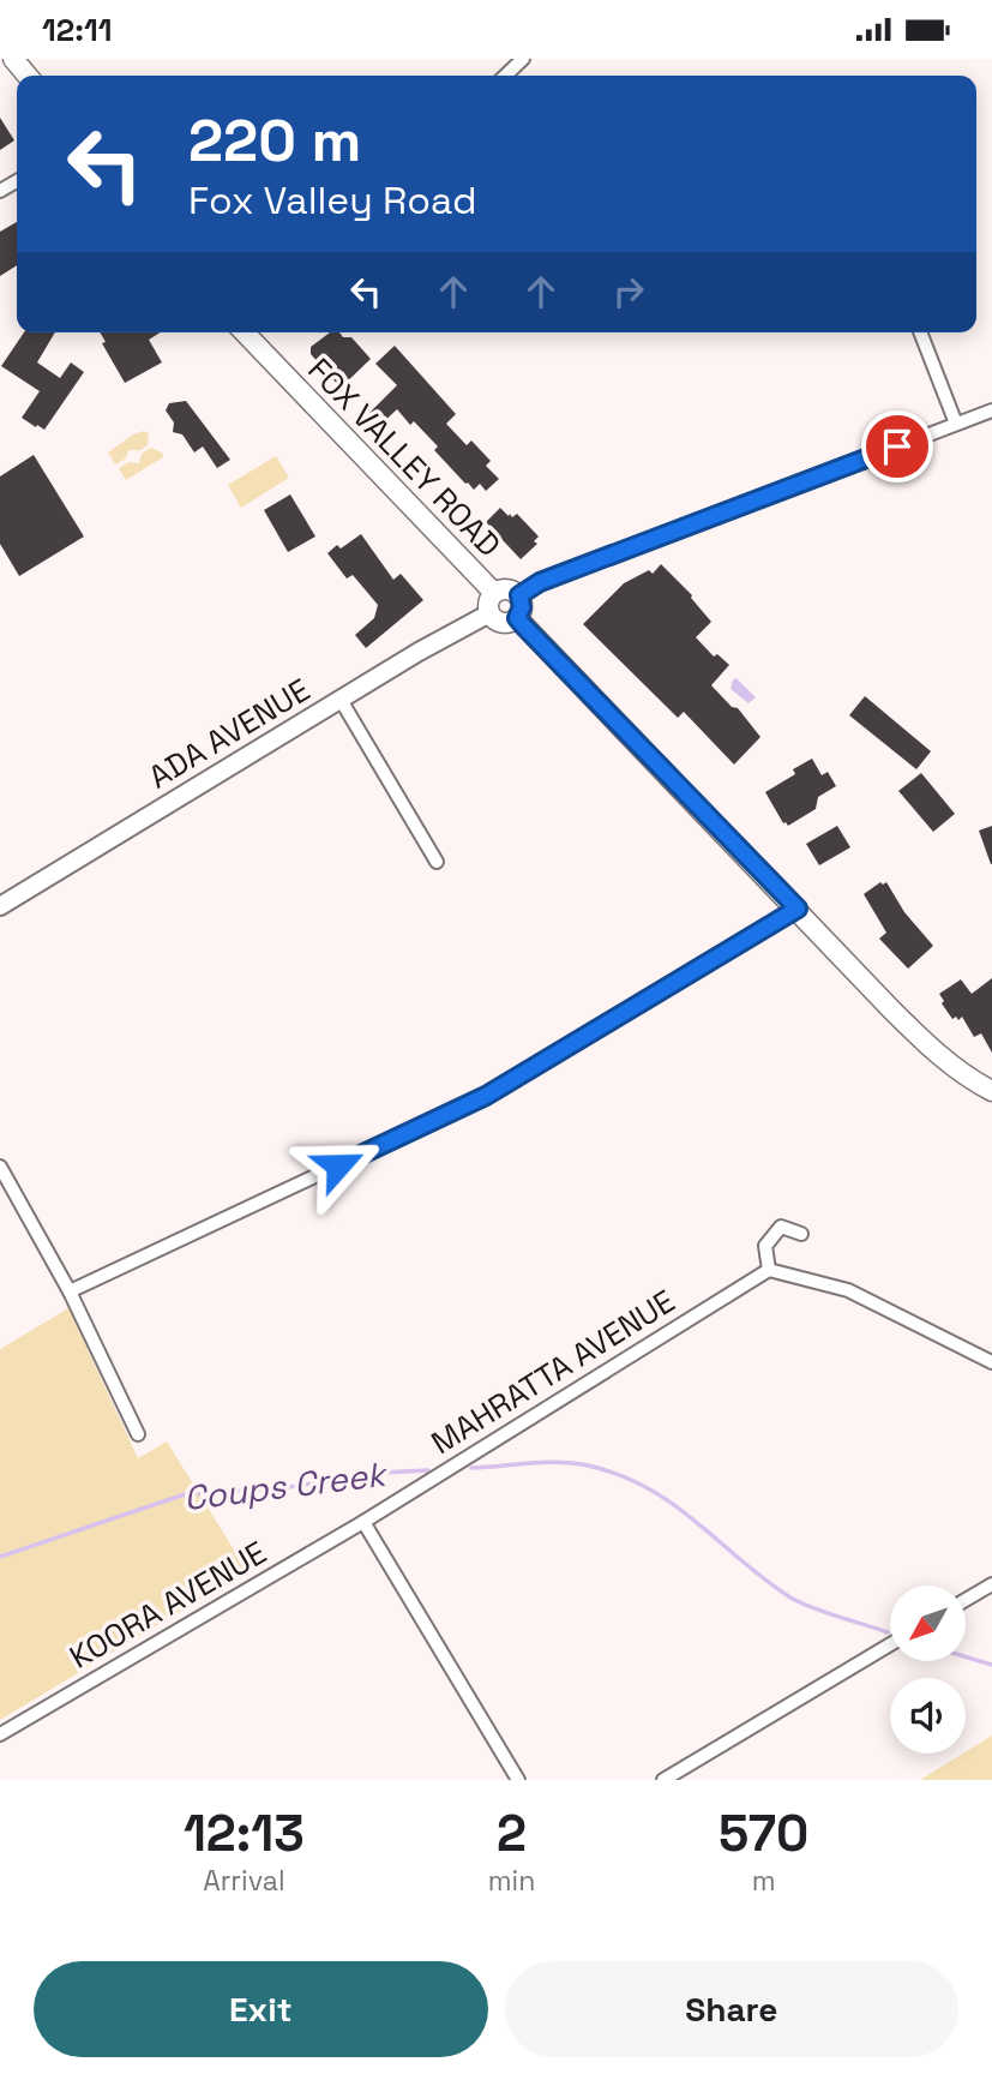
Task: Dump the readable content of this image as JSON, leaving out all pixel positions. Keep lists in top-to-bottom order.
{
  "streets": {
    "main road": ["FOX VALLEY ROAD"],
    "street": ["ADA AVENUE", "MAHRATTA AVENUE", "KOORA AVENUE"]
  },
  "crossings": [
    ["FOX VALLEY ROAD", "ADA AVENUE"],
    ["MAHRATTA AVENUE", "KOORA AVENUE"]
  ],
  "water": ["Coups Creek"],
  "north": "bottom left",
  "page": {
    "status": "12:11",
    "turn": ["220 m", "Fox Valley Road"],
    "eta": [
      "12:13",
      "Arrival",
      "2",
      "min",
      "570",
      "m"
    ],
    "buttons": ["Exit", "Share"]
  }
}
